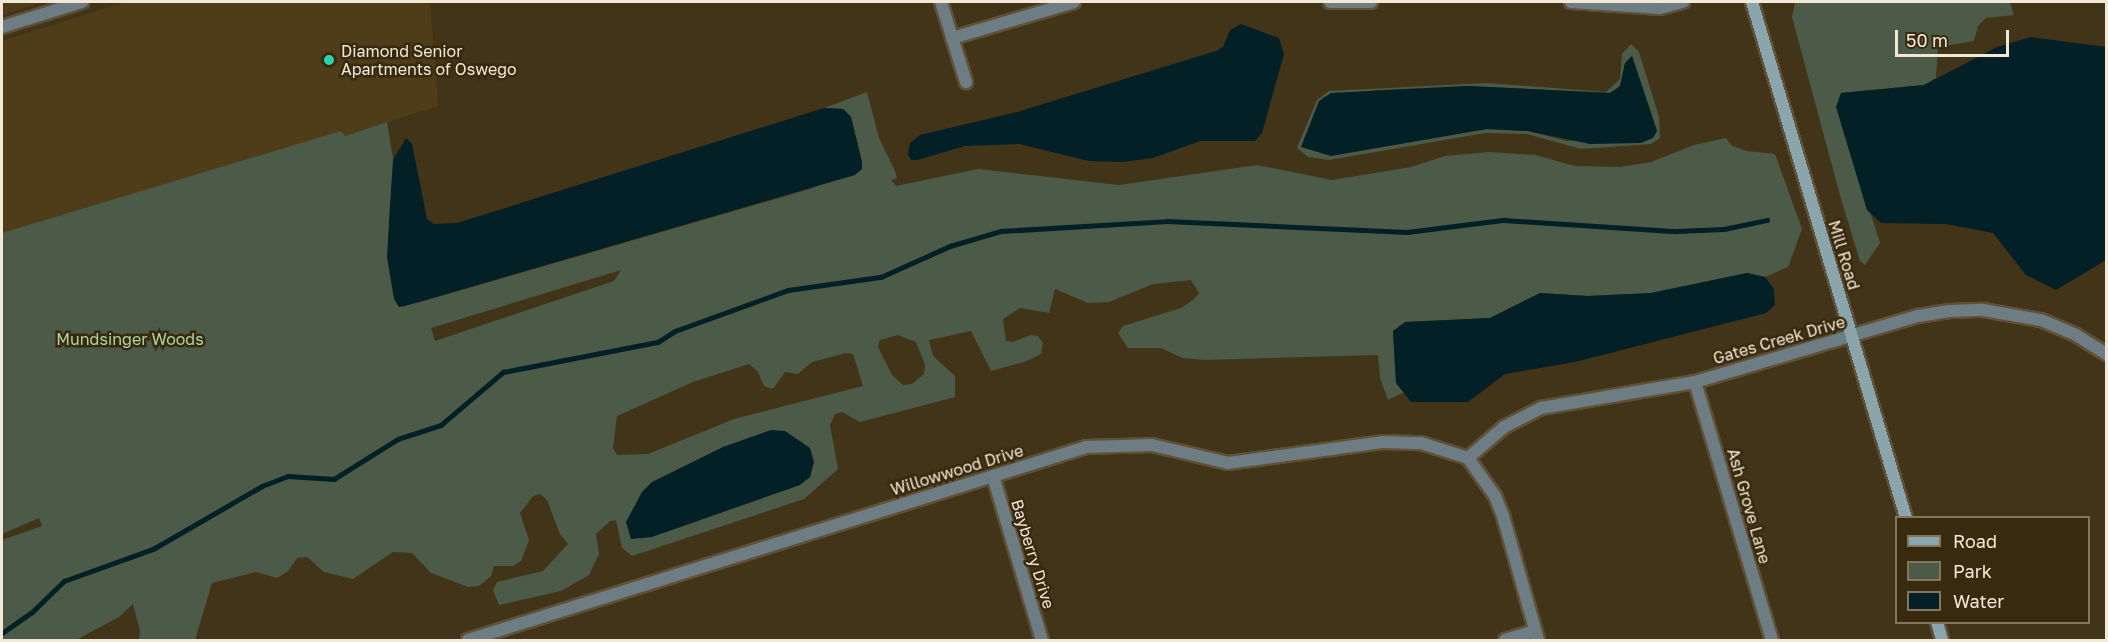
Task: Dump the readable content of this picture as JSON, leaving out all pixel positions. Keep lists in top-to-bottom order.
{
  "streets": {
    "street": [
      "Mill Road",
      "Gates Creek Drive",
      "Willowwood Drive",
      "Ash Grove Lane",
      "Bayberry Drive"
    ]
  },
  "crossings": [
    ["Mill Road", "Gates Creek Drive"],
    ["Gates Creek Drive", "Willowwood Drive"],
    ["Gates Creek Drive", "Ash Grove Lane"],
    ["Willowwood Drive", "Bayberry Drive"]
  ],
  "parks": ["Mundsinger Woods"],
  "places": ["Diamond Senior Apartments of Oswego"],
  "legend": ["Road", "Park", "Water"],
  "scale_bar": "50 m"
}
